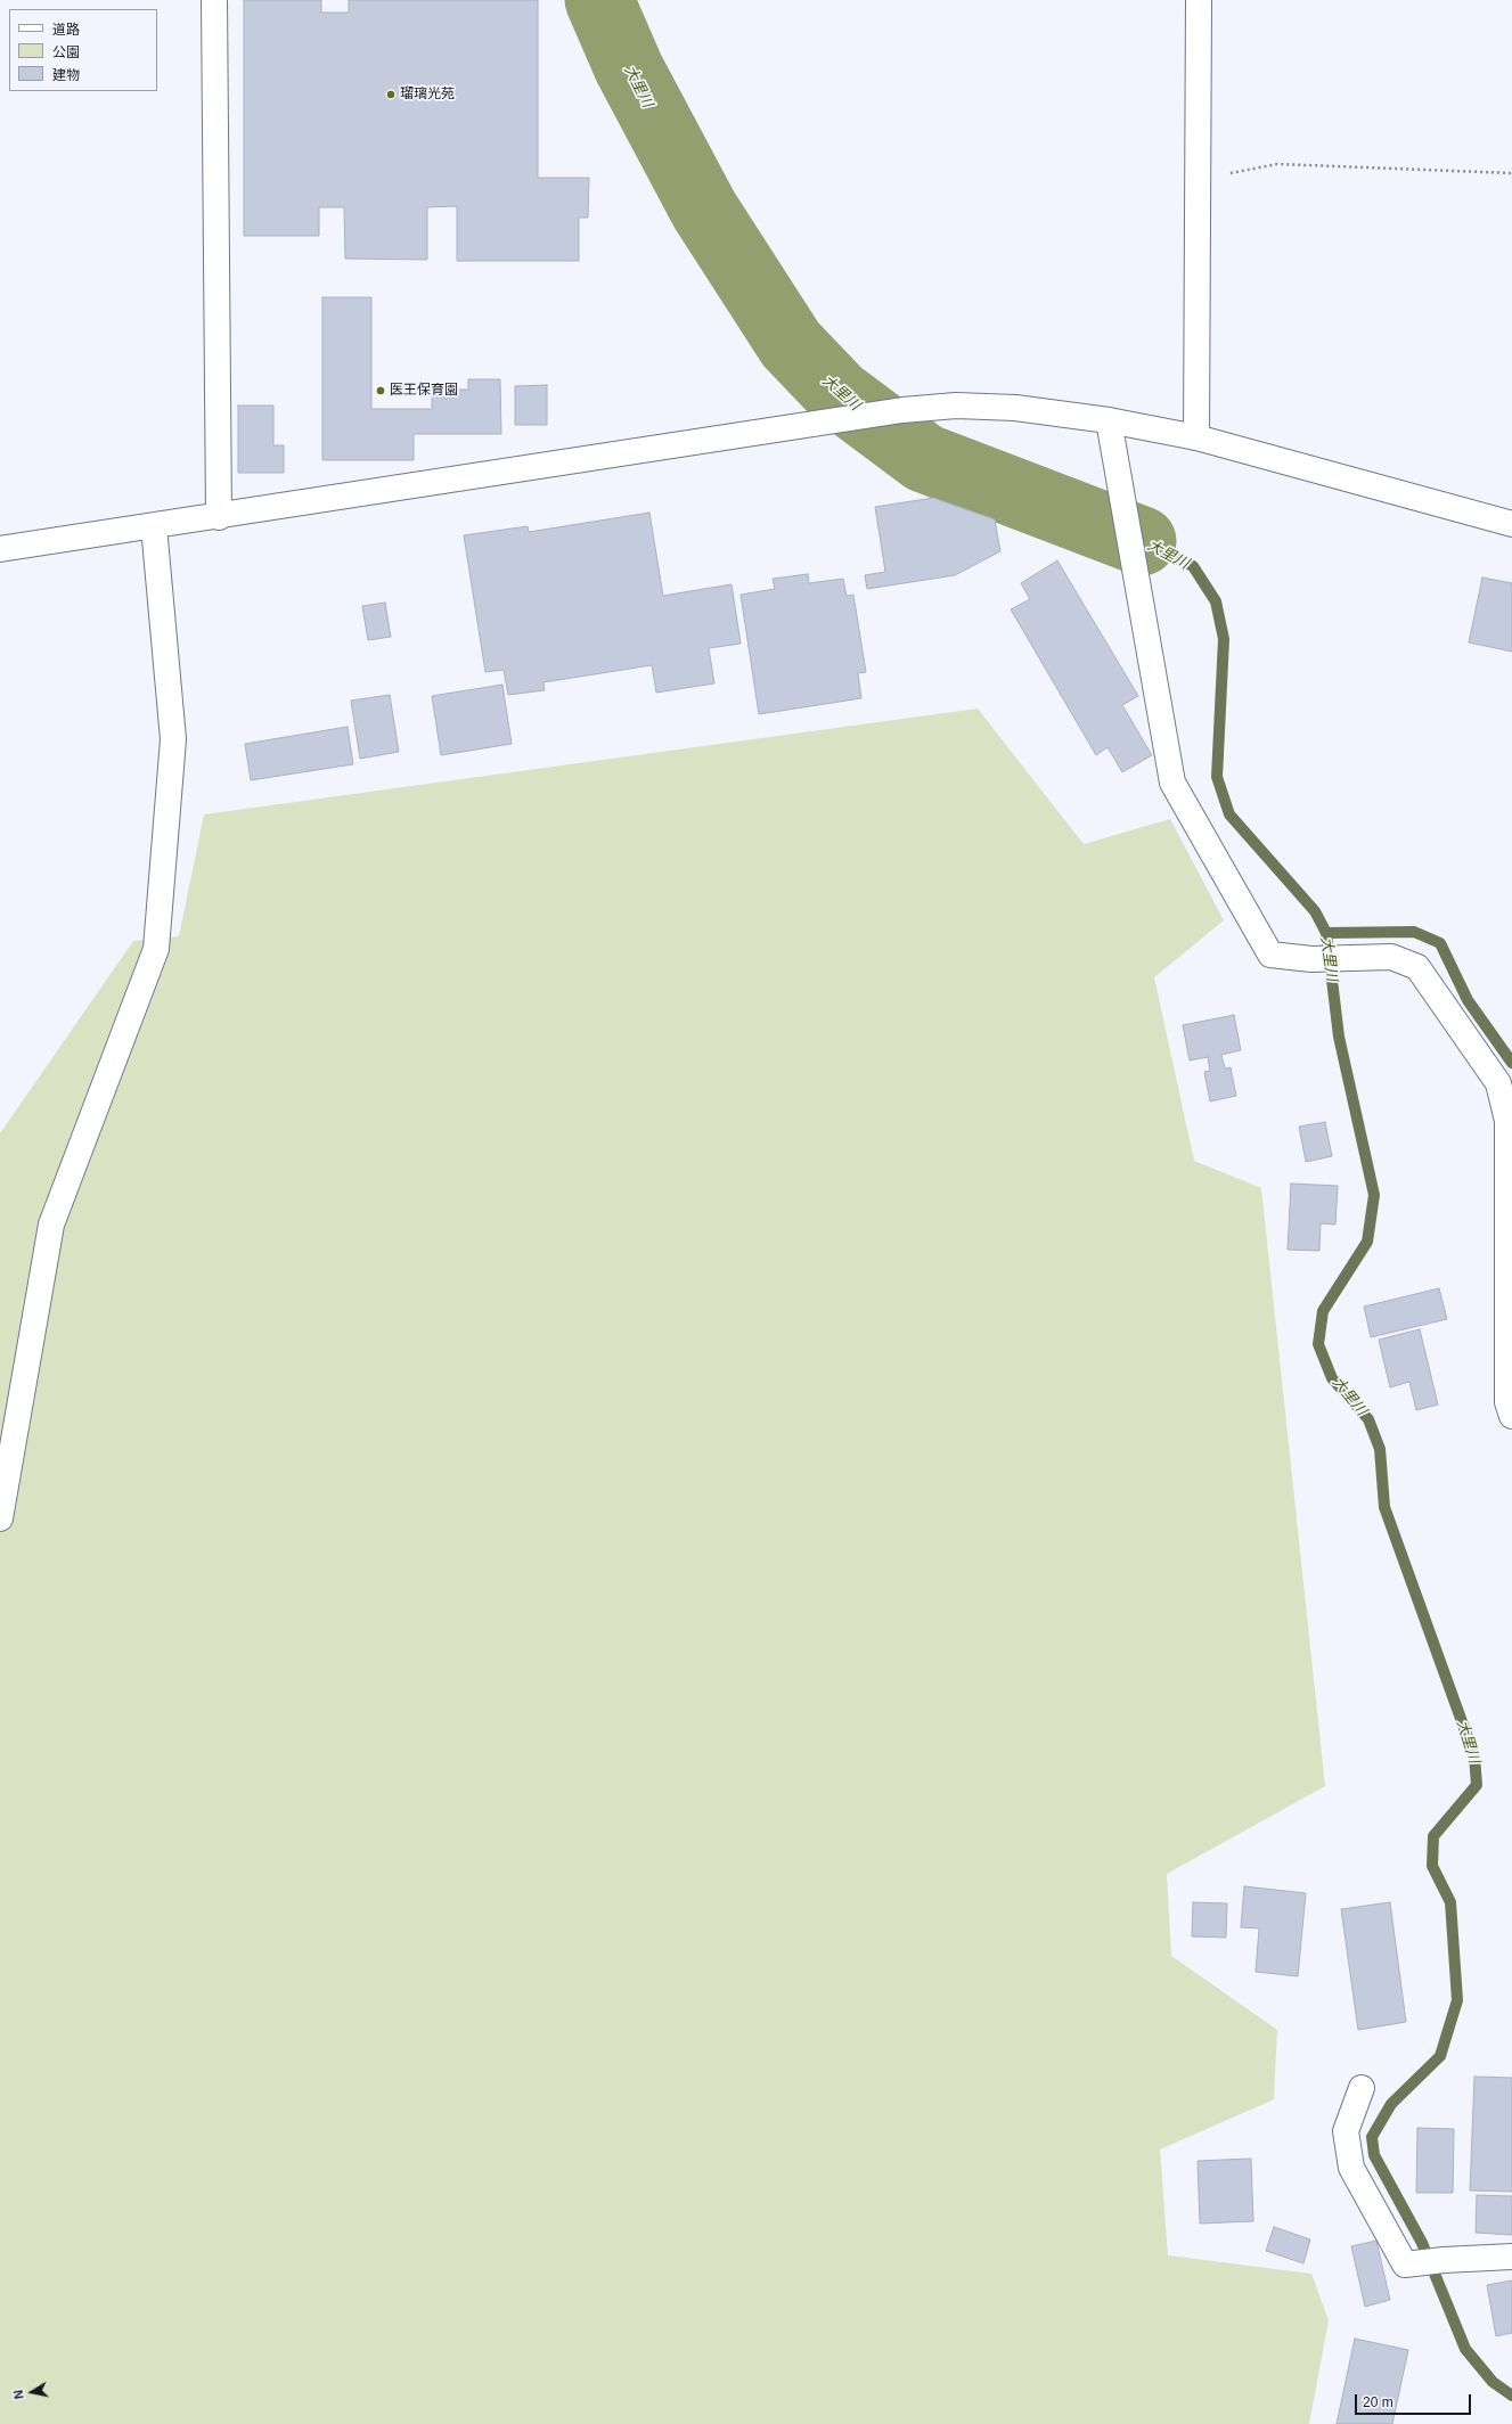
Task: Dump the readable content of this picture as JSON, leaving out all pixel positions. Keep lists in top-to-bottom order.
{
  "water": ["大里川"],
  "places": ["瑠璃光苑", "医王保育園"],
  "legend": ["道路", "公園", "建物"],
  "scale_bar": "20 m",
  "north": "left"
}
